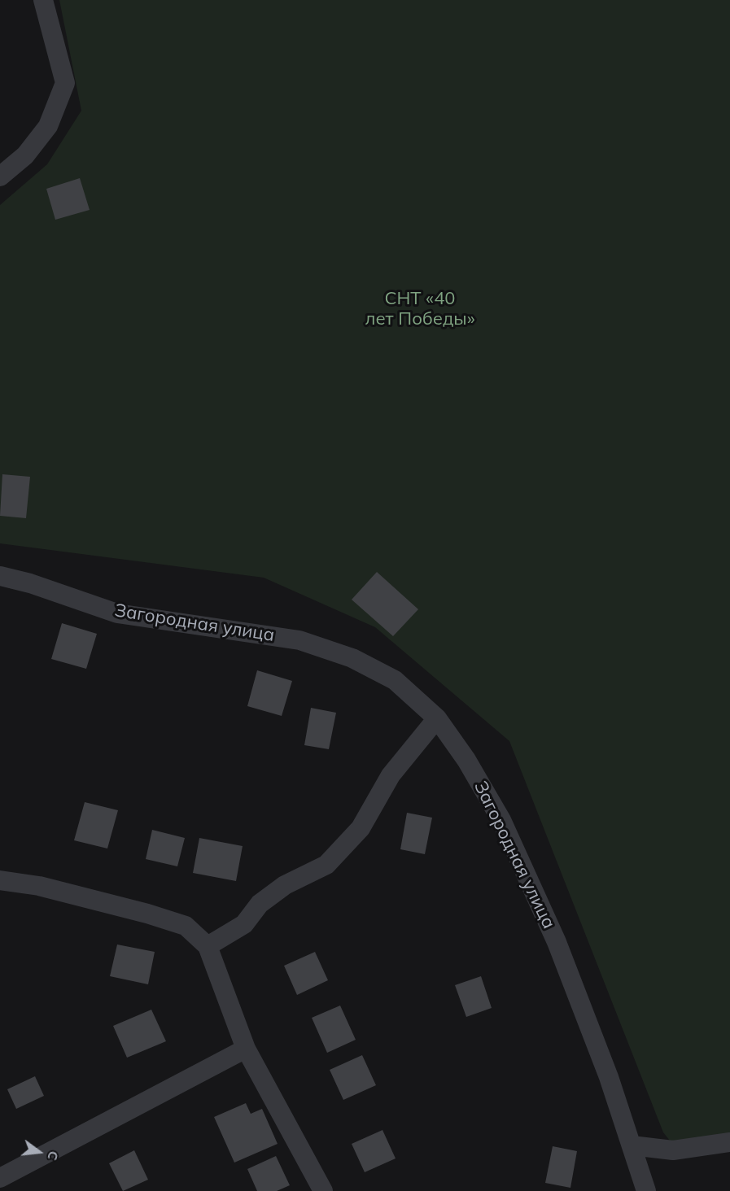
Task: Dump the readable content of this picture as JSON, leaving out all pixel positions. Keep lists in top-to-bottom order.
{
  "streets": {
    "street": ["Загородная улица"]
  },
  "parks": ["СНТ «40 лет Победы»"],
  "north": "right"
}
